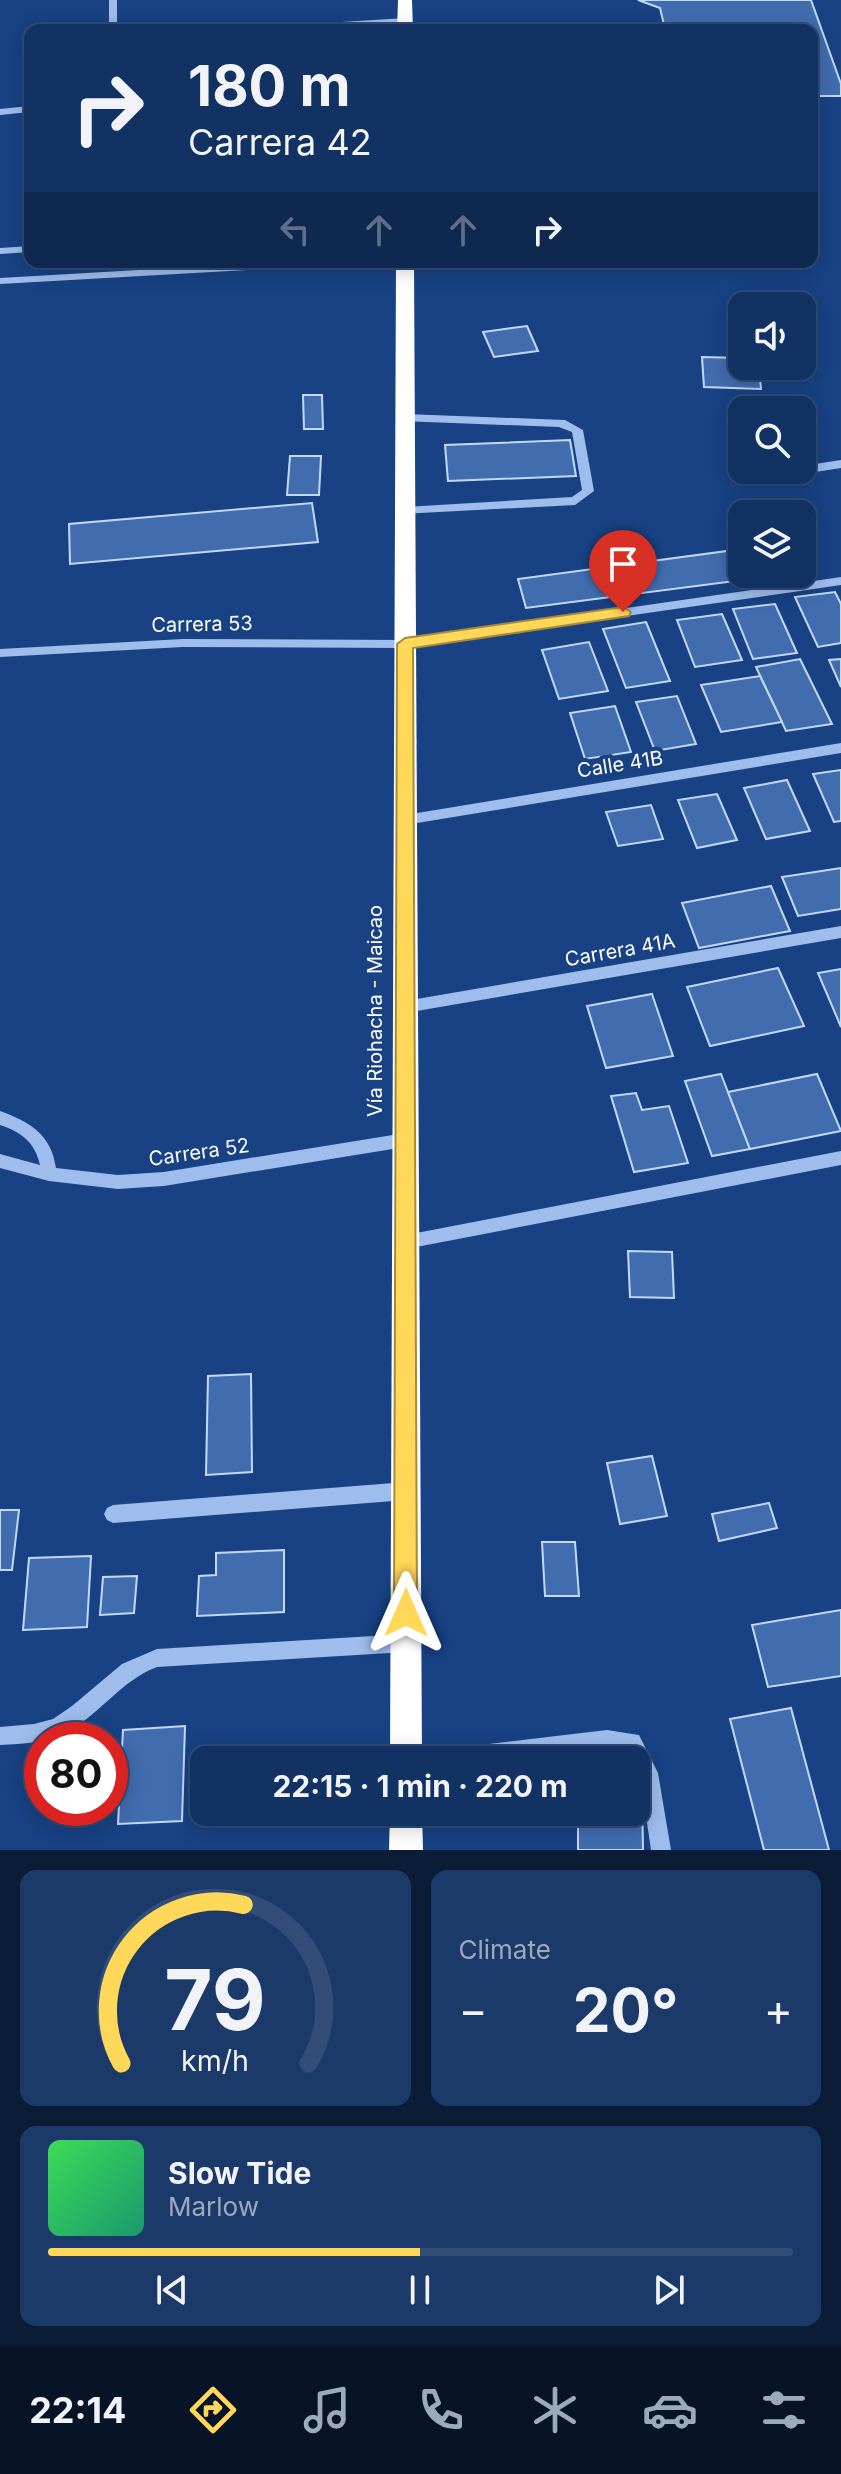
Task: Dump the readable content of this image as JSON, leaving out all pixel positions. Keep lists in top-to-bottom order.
{
  "streets": {
    "highway": ["Vía Riohacha - Maicao"],
    "street": [
      "Carrera 53",
      "Calle 41B",
      "Carrera 41A",
      "Carrera 52"
    ]
  },
  "crossings": [
    ["Carrera 53", "Vía Riohacha - Maicao"],
    ["Calle 41B", "Vía Riohacha - Maicao"],
    ["Carrera 41A", "Vía Riohacha - Maicao"],
    ["Vía Riohacha - Maicao", "Carrera 52"]
  ],
  "page": {
    "turn": ["180 m", "Carrera 42"],
    "limit": "80",
    "trip": "22:15 · 1 min · 220 m",
    "tile": "Climate",
    "heat": ["−", "20°", "+"],
    "song": ["Slow Tide", "Marlow"],
    "tabs": "22:14",
    "gauge": ["79", "km/h"]
  }
}
